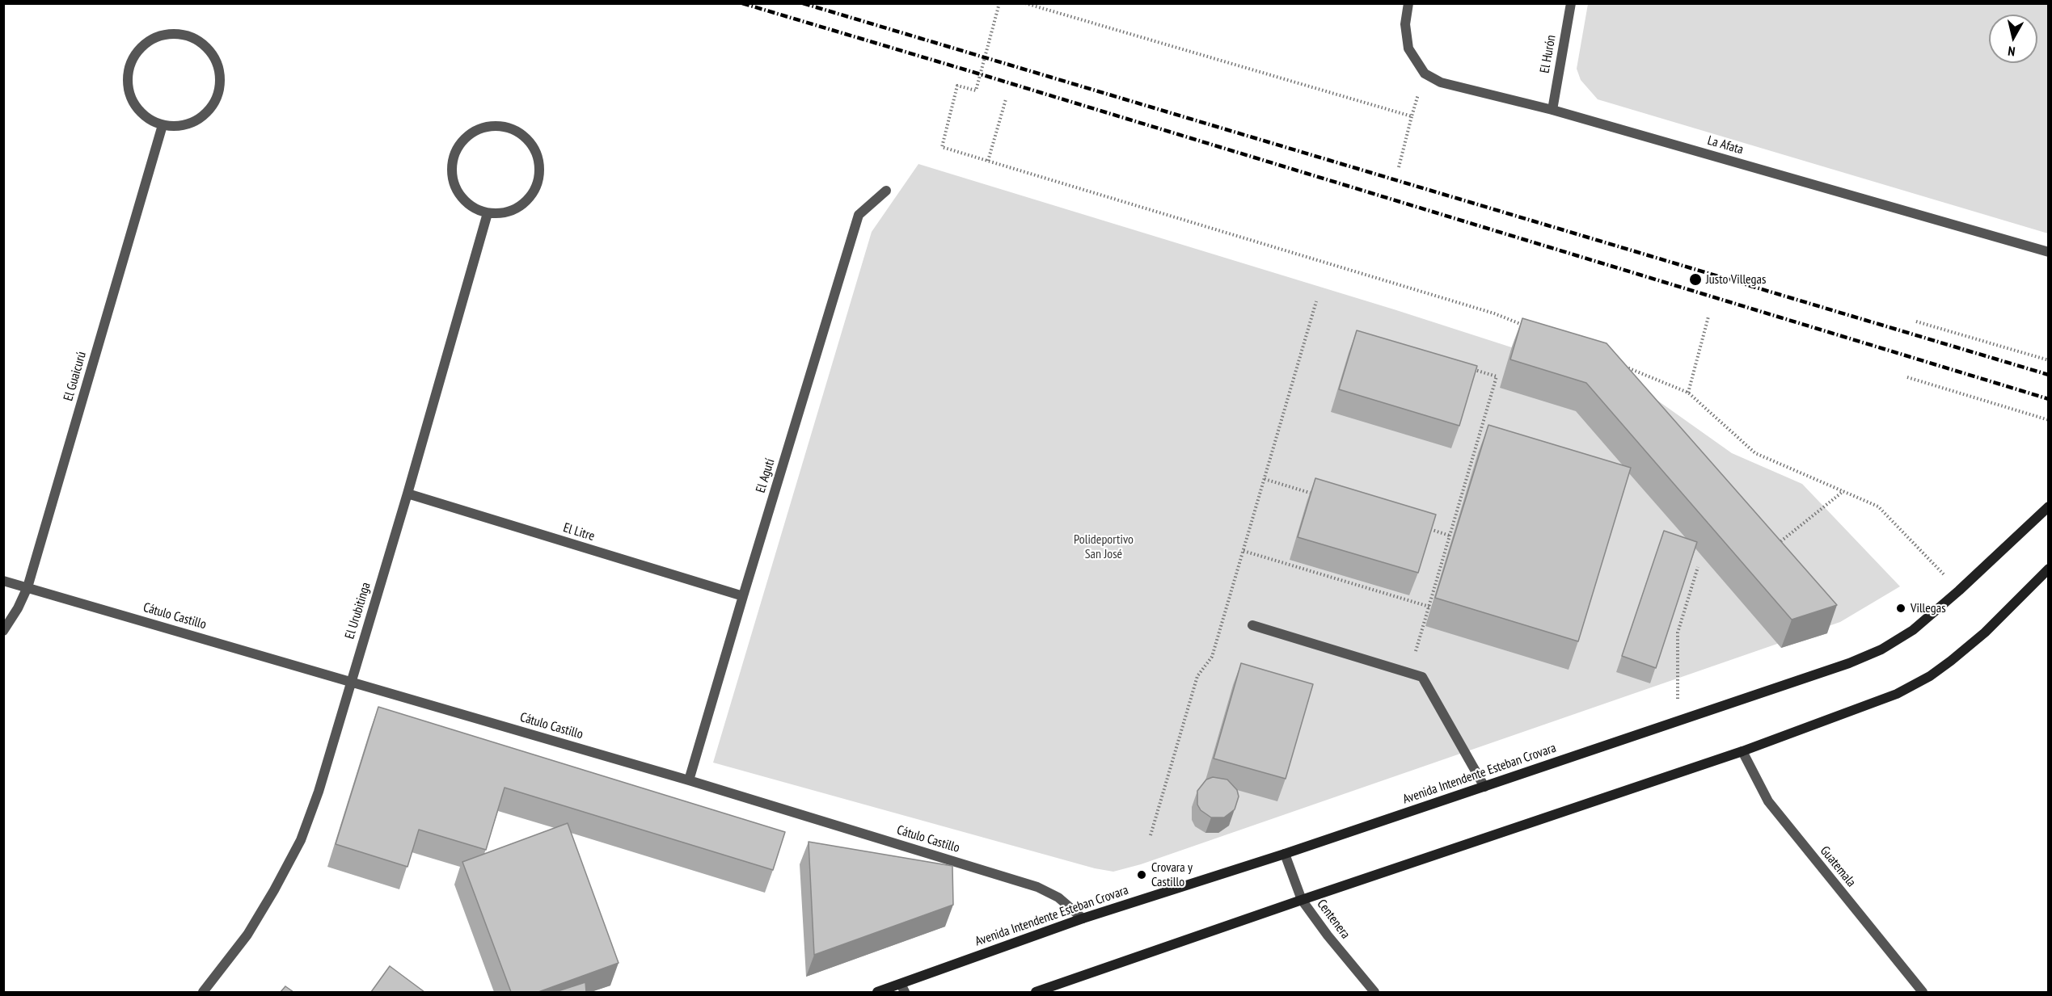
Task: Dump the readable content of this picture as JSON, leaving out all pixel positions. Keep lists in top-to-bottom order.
{
  "streets": {
    "main road": ["Avenida Intendente Esteban Crovara"],
    "street": [
      "El Hurón",
      "La Afata",
      "El Guaicurú",
      "El Agutí",
      "El Litre",
      "El Urubitinga",
      "Cátulo Castillo",
      "Guatemala",
      "Centenera"
    ]
  },
  "crossings": [
    ["El Hurón", "La Afata"],
    ["El Guaicurú", "Cátulo Castillo"],
    ["El Agutí", "El Litre"],
    ["El Agutí", "Cátulo Castillo"],
    ["El Litre", "El Urubitinga"],
    ["El Urubitinga", "Cátulo Castillo"],
    ["Cátulo Castillo", "Avenida Intendente Esteban Crovara"],
    ["Avenida Intendente Esteban Crovara", "Centenera"]
  ],
  "parks": ["Polideportivo San José"],
  "places": ["Justo Villegas", "Villegas", "Crovara y Castillo"],
  "north": "bottom"
}
